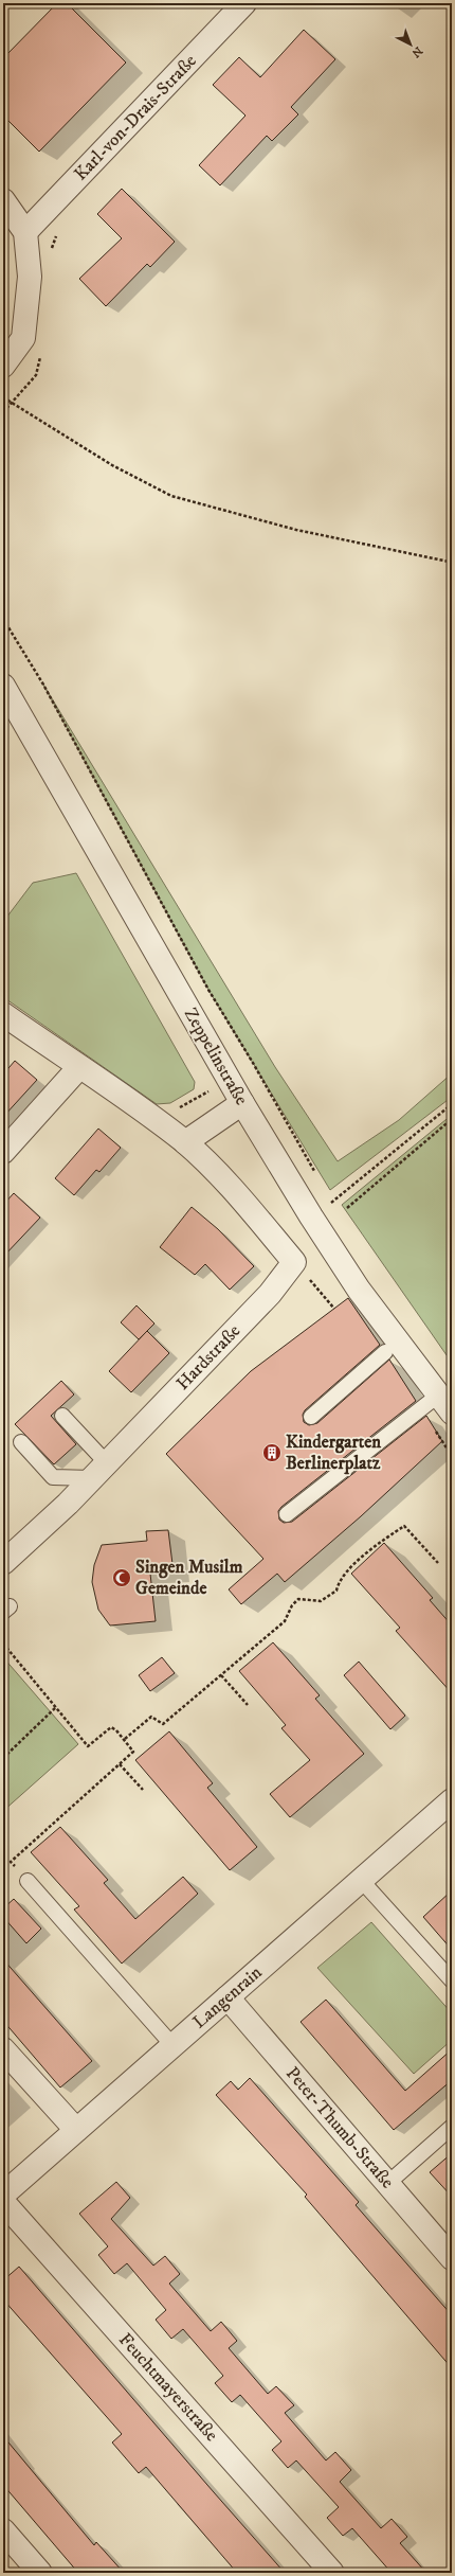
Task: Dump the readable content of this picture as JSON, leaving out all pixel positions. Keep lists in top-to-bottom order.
{
  "streets": {
    "street": [
      "Karl-von-Drais-Straße",
      "Zeppelinstraße",
      "Hardstraße",
      "Langenrain",
      "Peter-Thumb-Straße",
      "Feuchtmayerstraße"
    ]
  },
  "crossings": [
    ["Langenrain", "Peter-Thumb-Straße"]
  ],
  "places": {
    "building": ["Kindergarten Berlinerplatz"],
    "mosque": ["Singen Musilm Gemeinde"]
  },
  "north": "bottom right"
}
